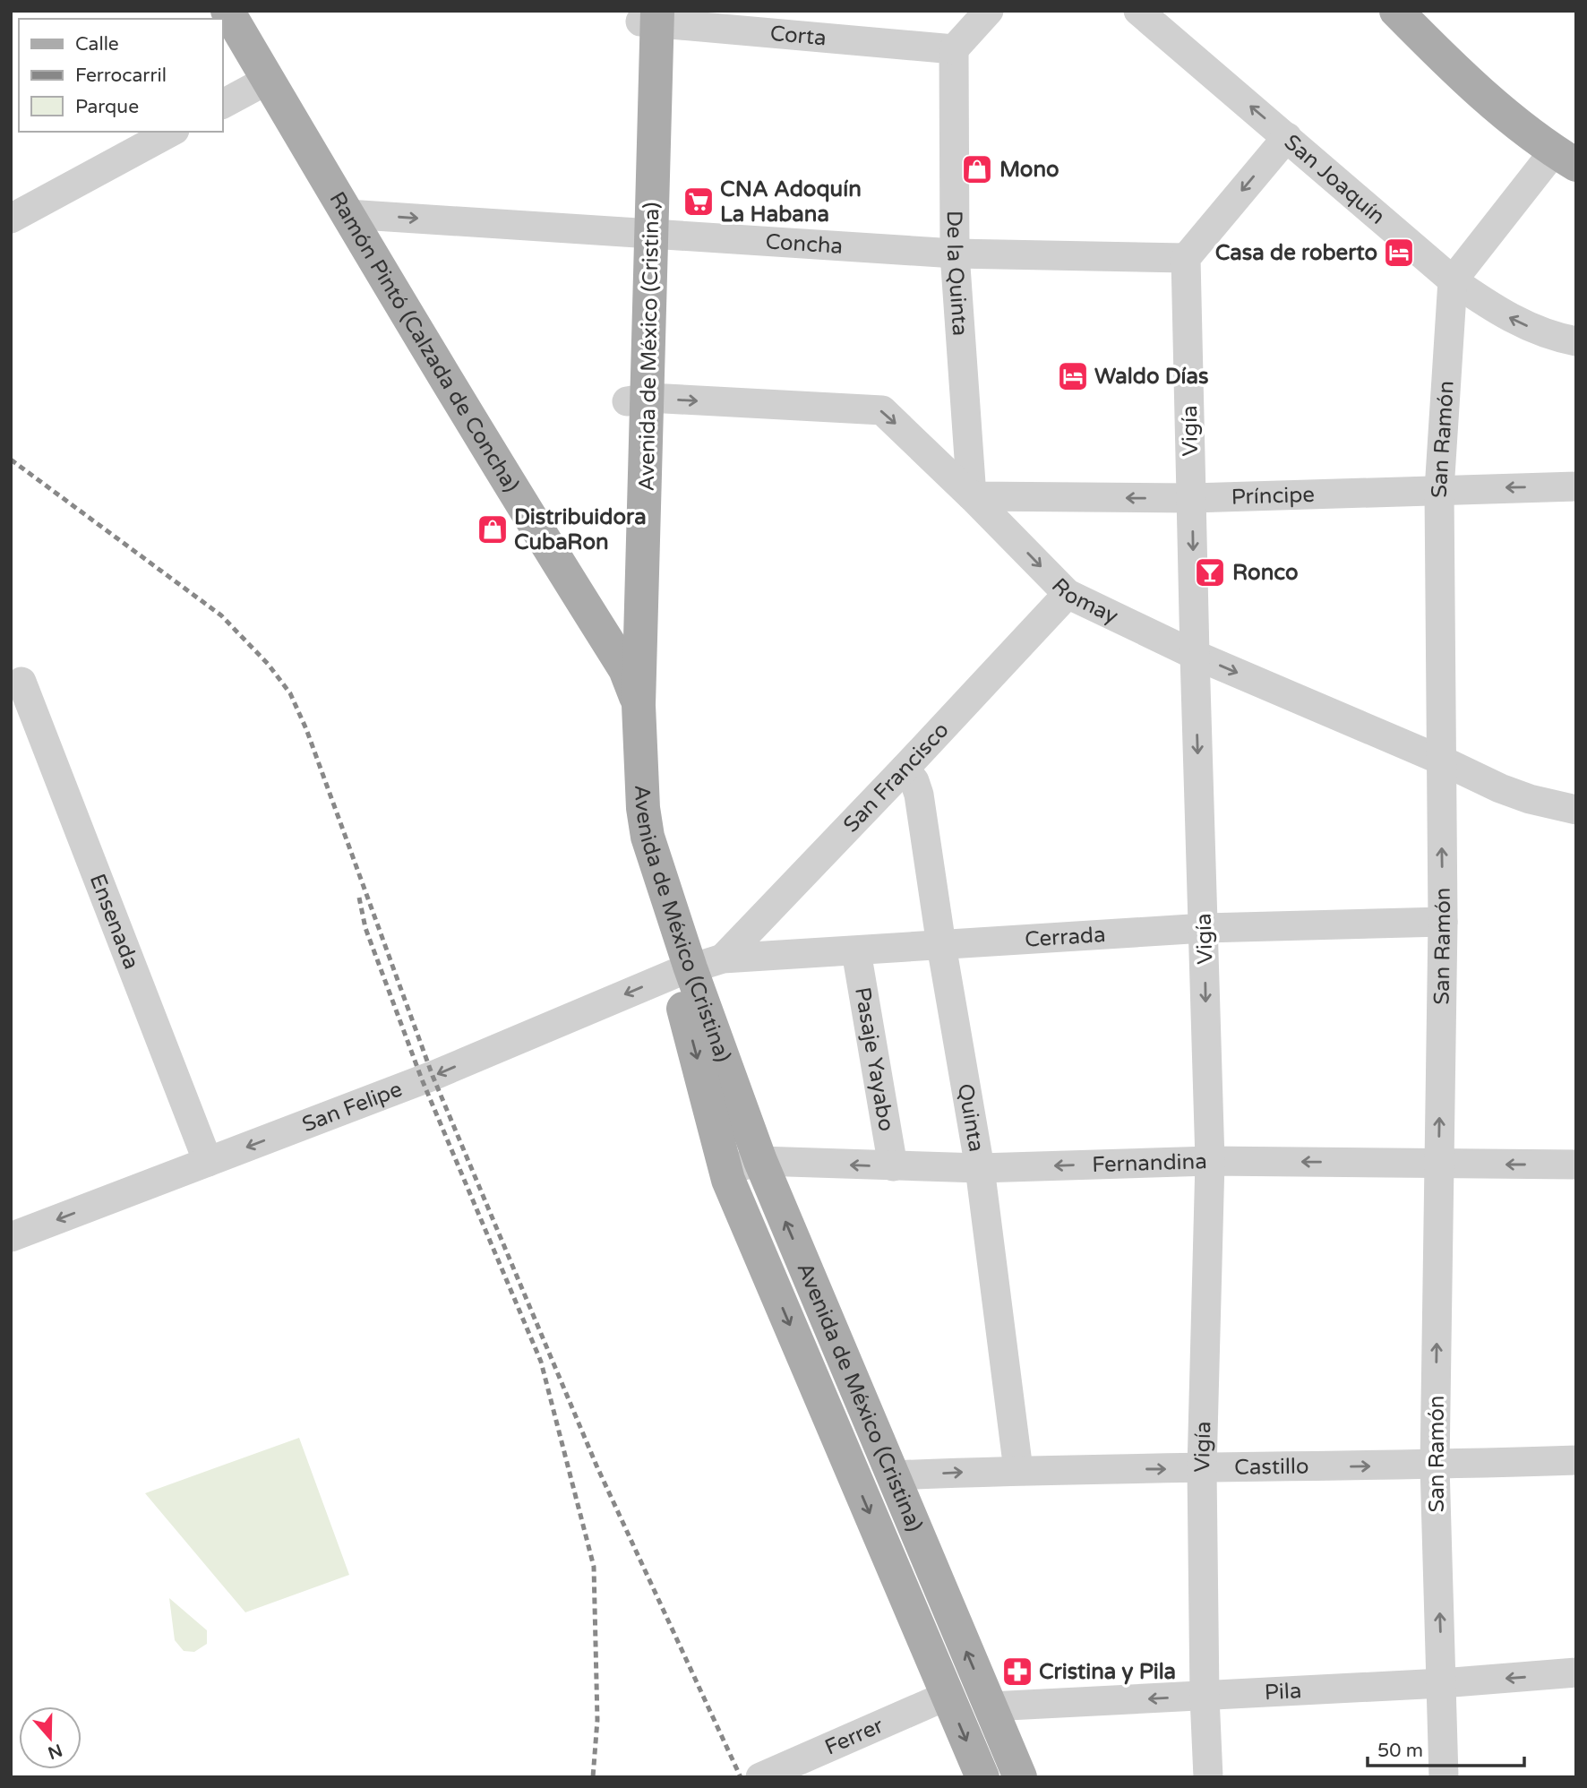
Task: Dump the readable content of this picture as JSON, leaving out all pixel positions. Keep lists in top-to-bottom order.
{
  "streets": {
    "main road": ["Ramón Pintó (Calzada de Concha)", "Avenida de México (Cristina)"],
    "street": [
      "Corta",
      "San Joaquín",
      "Concha",
      "De la Quinta",
      "Vigía",
      "San Ramón",
      "Príncipe",
      "Romay",
      "San Francisco",
      "Ensenada",
      "Cerrada",
      "Pasaje Yayabo",
      "San Felipe",
      "Quinta",
      "Fernandina",
      "Castillo",
      "Pila",
      "Ferrer"
    ]
  },
  "crossings": [
    ["Corta", "De la Quinta"],
    ["Corta", "Avenida de México (Cristina)"],
    ["San Joaquín", "San Ramón"],
    ["Concha", "De la Quinta"],
    ["Concha", "Ramón Pintó (Calzada de Concha)"],
    ["Concha", "Avenida de México (Cristina)"],
    ["Concha", "Vigía"],
    ["De la Quinta", "Príncipe"],
    ["De la Quinta", "Romay"],
    ["Ramón Pintó (Calzada de Concha)", "Avenida de México (Cristina)"],
    ["Avenida de México (Cristina)", "Romay"],
    ["Avenida de México (Cristina)", "Cerrada"],
    ["Avenida de México (Cristina)", "San Felipe"],
    ["Avenida de México (Cristina)", "Fernandina"],
    ["Avenida de México (Cristina)", "Castillo"],
    ["Avenida de México (Cristina)", "Pila"],
    ["Avenida de México (Cristina)", "Ferrer"],
    ["Vigía", "Príncipe"],
    ["Vigía", "Romay"],
    ["Vigía", "Cerrada"],
    ["Vigía", "Fernandina"],
    ["Vigía", "Castillo"],
    ["Vigía", "Pila"],
    ["San Ramón", "Príncipe"],
    ["San Ramón", "Romay"],
    ["San Ramón", "Cerrada"],
    ["San Ramón", "Fernandina"],
    ["San Ramón", "Castillo"],
    ["San Ramón", "Pila"],
    ["Príncipe", "Romay"],
    ["Romay", "San Francisco"],
    ["San Francisco", "Cerrada"],
    ["San Francisco", "Quinta"],
    ["Ensenada", "San Felipe"],
    ["Cerrada", "Pasaje Yayabo"],
    ["Cerrada", "San Felipe"],
    ["Cerrada", "Quinta"],
    ["Pasaje Yayabo", "Fernandina"],
    ["Quinta", "Fernandina"],
    ["Quinta", "Castillo"]
  ],
  "one_way": [
    "San Joaquín",
    "Vigía",
    "San Ramón",
    "Príncipe",
    "Romay",
    "San Felipe",
    "Fernandina",
    "Castillo",
    "Pila"
  ],
  "places": {
    "shop": ["Mono", "Distribuidora CubaRon"],
    "supermarket": ["CNA Adoquín La Habana"],
    "hotel": ["Casa de roberto", "Waldo Días"],
    "bar": ["Ronco"],
    "pharmacy": ["Cristina y Pila"]
  },
  "legend": ["Calle", "Ferrocarril", "Parque"],
  "scale_bar": "50 m",
  "north": "bottom"
}
